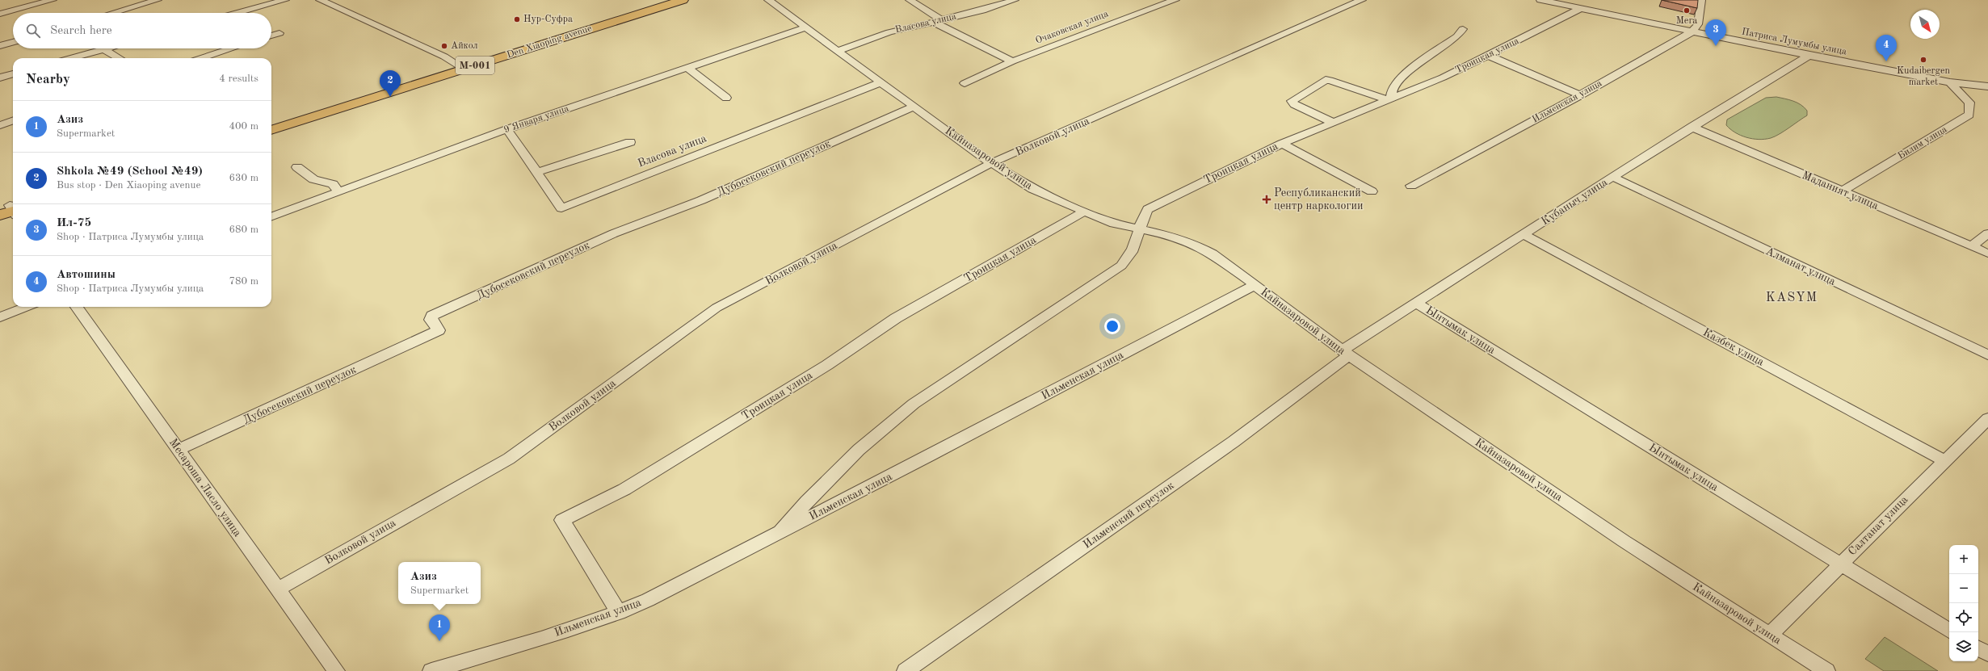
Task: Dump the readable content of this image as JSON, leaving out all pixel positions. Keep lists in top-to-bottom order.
{
  "streets": {
    "main road": ["Den Xiaoping avenue", "M-001"],
    "street": [
      "Власова улица",
      "Очаковская улица",
      "Патриса Лумумбы улица",
      "Троицкая улица",
      "Ильменская улица",
      "9 Января улица",
      "Волковой улица",
      "Билим улица",
      "Кайназаровой улица",
      "Дубосековский переулок",
      "Маданият улица",
      "Кубаныч улица",
      "Алманат улица",
      "Ынтымак улица",
      "Казбек улица",
      "Месароша Ласло улица",
      "Ильменский переулок",
      "Салтанат улица"
    ]
  },
  "crossings": [
    ["Власова улица", "9 Января улица"],
    ["Власова улица", "Кайназаровой улица"],
    ["Патриса Лумумбы улица", "Троицкая улица"],
    ["Патриса Лумумбы улица", "Ильменская улица"],
    ["Патриса Лумумбы улица", "Билим улица"],
    ["Патриса Лумумбы улица", "Кубаныч улица"],
    ["Троицкая улица", "Ильменская улица"],
    ["Троицкая улица", "Кайназаровой улица"],
    ["Ильменская улица", "Кайназаровой улица"],
    ["9 Января улица", "Кайназаровой улица"],
    ["Волковой улица", "Кайназаровой улица"],
    ["Волковой улица", "Месароша Ласло улица"],
    ["Билим улица", "Маданият улица"],
    ["Кайназаровой улица", "Дубосековский переулок"],
    ["Кайназаровой улица", "Кубаныч улица"],
    ["Кайназаровой улица", "Ильменский переулок"],
    ["Кайназаровой улица", "Салтанат улица"],
    ["Дубосековский переулок", "Месароша Ласло улица"],
    ["Маданият улица", "Кубаныч улица"],
    ["Кубаныч улица", "Алманат улица"],
    ["Кубаныч улица", "Ынтымак улица"],
    ["Кубаныч улица", "Казбек улица"],
    ["Кубаныч улица", "Ильменский переулок"],
    ["Ынтымак улица", "Салтанат улица"],
    ["Казбек улица", "Салтанат улица"]
  ],
  "districts": ["KASYM"],
  "places": {
    "other": [
      "Мега",
      "Нур-Суфра",
      "Айкол",
      "Kudaibergen market"
    ],
    "health": ["Республиканский центр наркологии"]
  },
  "north": "bottom right",
  "page": {
    "search": "Search here",
    "pins": [
      "3",
      "4",
      "2",
      "1"
    ],
    "heading": ["Nearby", "4 results"],
    "list": [
      {
        "mark": "1",
        "name": "Азиз",
        "note": "Supermarket",
        "value": "400 m"
      },
      {
        "mark": "2",
        "name": "Shkola №49 (School №49)",
        "note": "Bus stop · Den Xiaoping avenue",
        "value": "630 m"
      },
      {
        "mark": "3",
        "name": "Ил-75",
        "note": "Shop · Патриса Лумумбы улица",
        "value": "680 m"
      },
      {
        "mark": "4",
        "name": "Автошины",
        "note": "Shop · Патриса Лумумбы улица",
        "value": "780 m"
      }
    ],
    "map_buttons": ["+", "−"],
    "popup": ["Азиз", "Supermarket"]
  }
}
